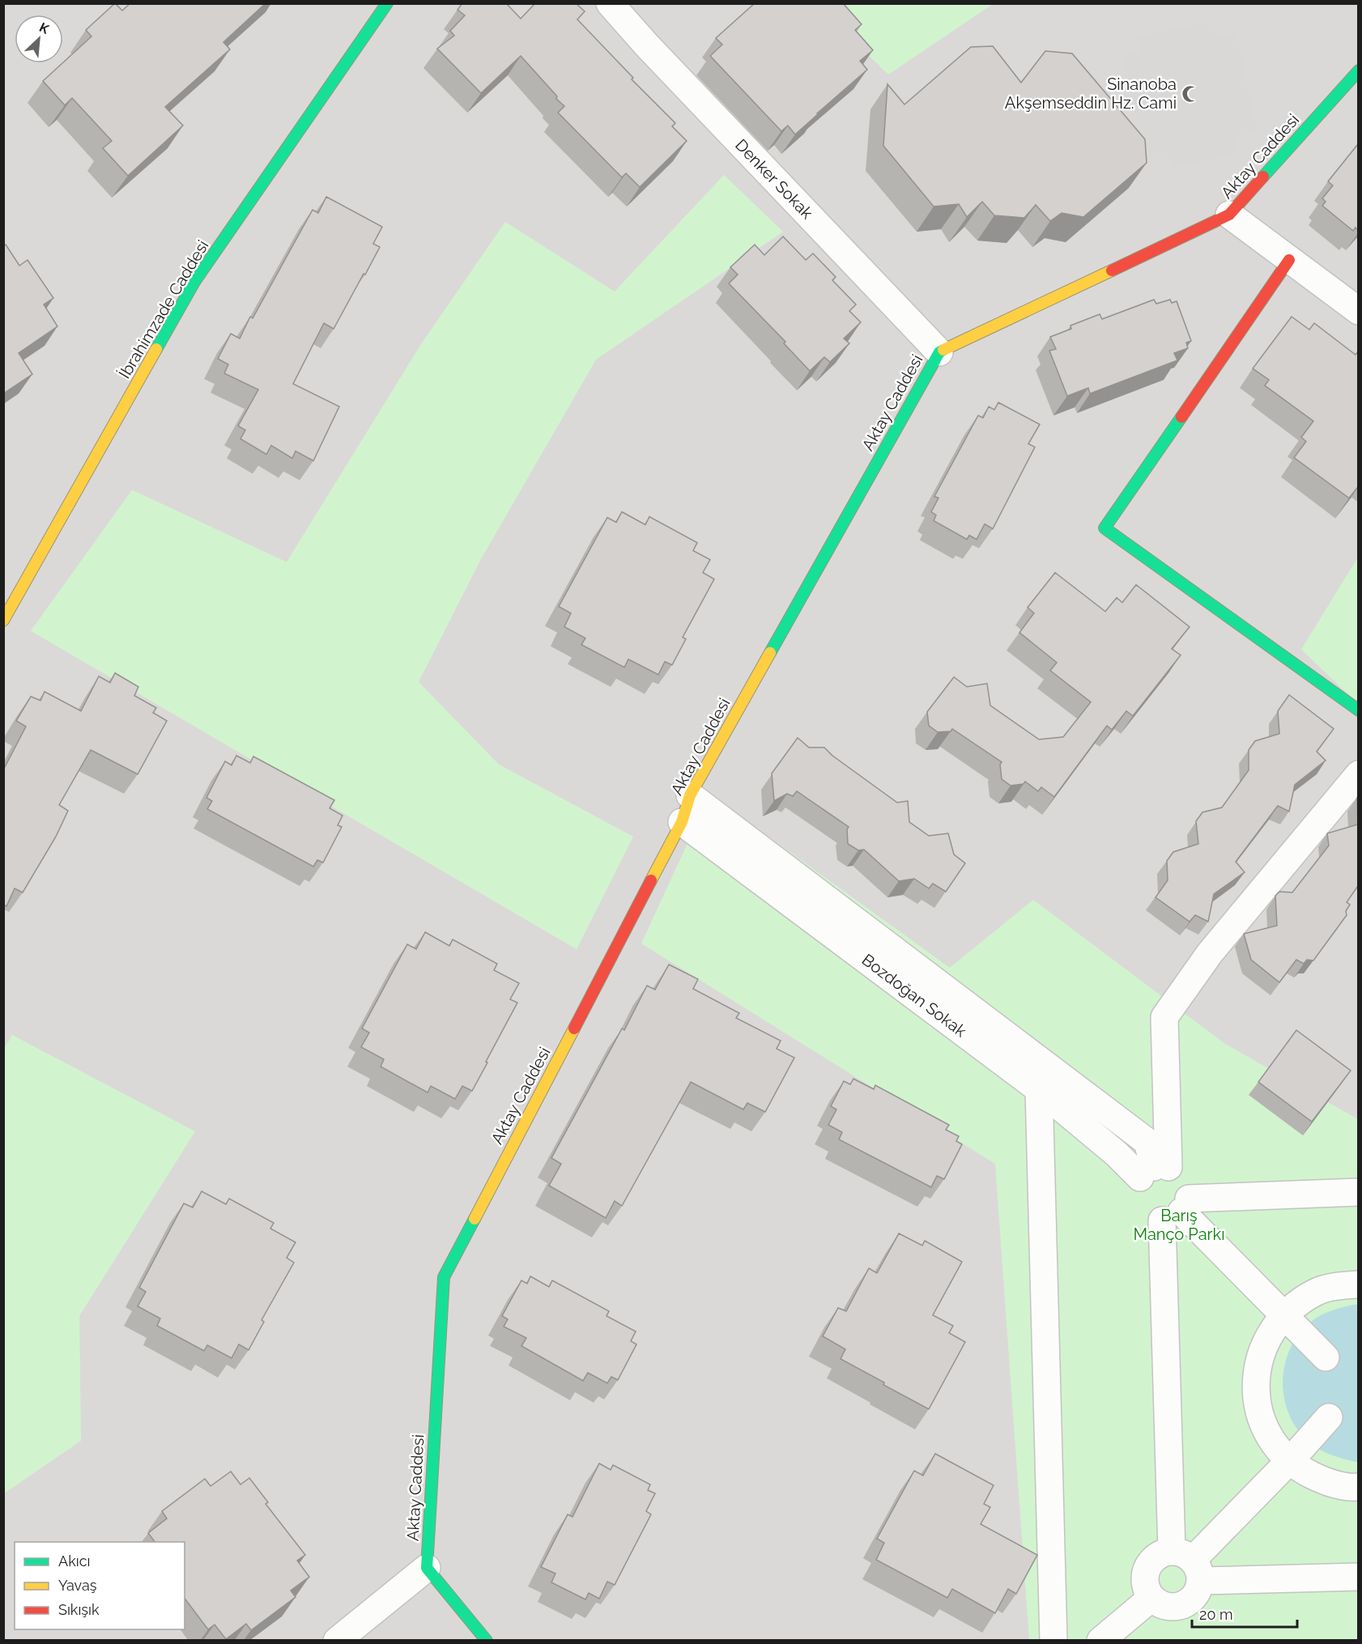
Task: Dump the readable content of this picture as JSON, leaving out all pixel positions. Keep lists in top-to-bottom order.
{
  "streets": {
    "main road": ["Aktay Caddesi", "İbrahimzade Caddesi"],
    "street": ["Denker Sokak", "Bozdoğan Sokak"]
  },
  "crossings": [
    ["Aktay Caddesi", "Denker Sokak"],
    ["Aktay Caddesi", "Bozdoğan Sokak"]
  ],
  "parks": ["Barış Manço Parkı"],
  "places": {
    "mosque": ["Sinanoba Akşemseddin Hz. Cami"]
  },
  "legend": ["Akıcı", "Yavaş", "Sıkışık"],
  "scale_bar": "20 m",
  "north": "top right"
}
